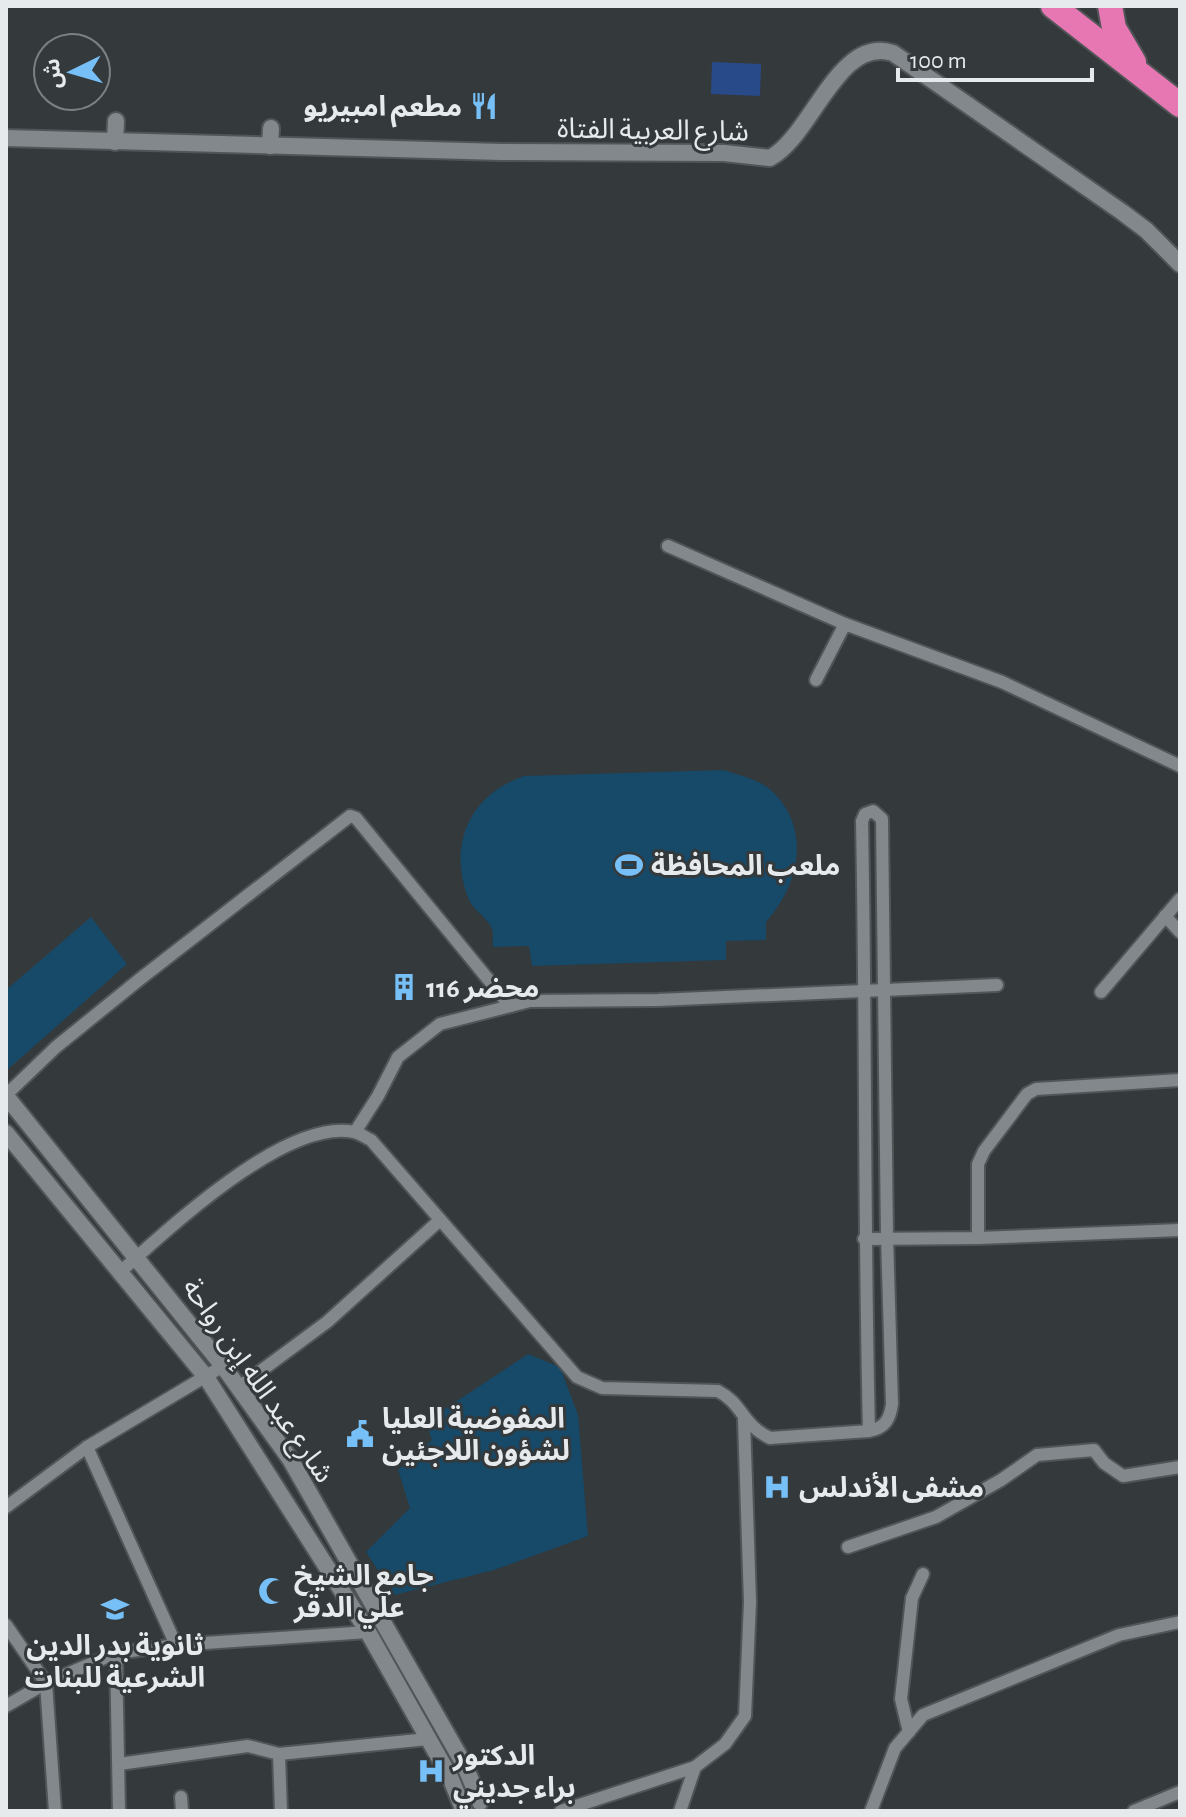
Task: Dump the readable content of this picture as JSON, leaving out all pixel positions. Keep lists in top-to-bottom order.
{
  "streets": {
    "street": ["شارع العربية الفتاة", "شارع عبد الله إبن رواحة"]
  },
  "places": {
    "restaurant": ["مطعم امبيريو"],
    "sports": ["ملعب المحافظة"],
    "building": ["محضر 116"],
    "public building": ["المفوضية العليا لشؤون اللاجئين"],
    "hospital": ["مشفى الأندلس", "الدكتور براء جديني"],
    "mosque": ["جامع الشيخ علي الدقر"],
    "school or university": ["ثانوية بدر الدين الشرعية للبنات"]
  },
  "scale_bar": "100 m",
  "north": "left"
}
